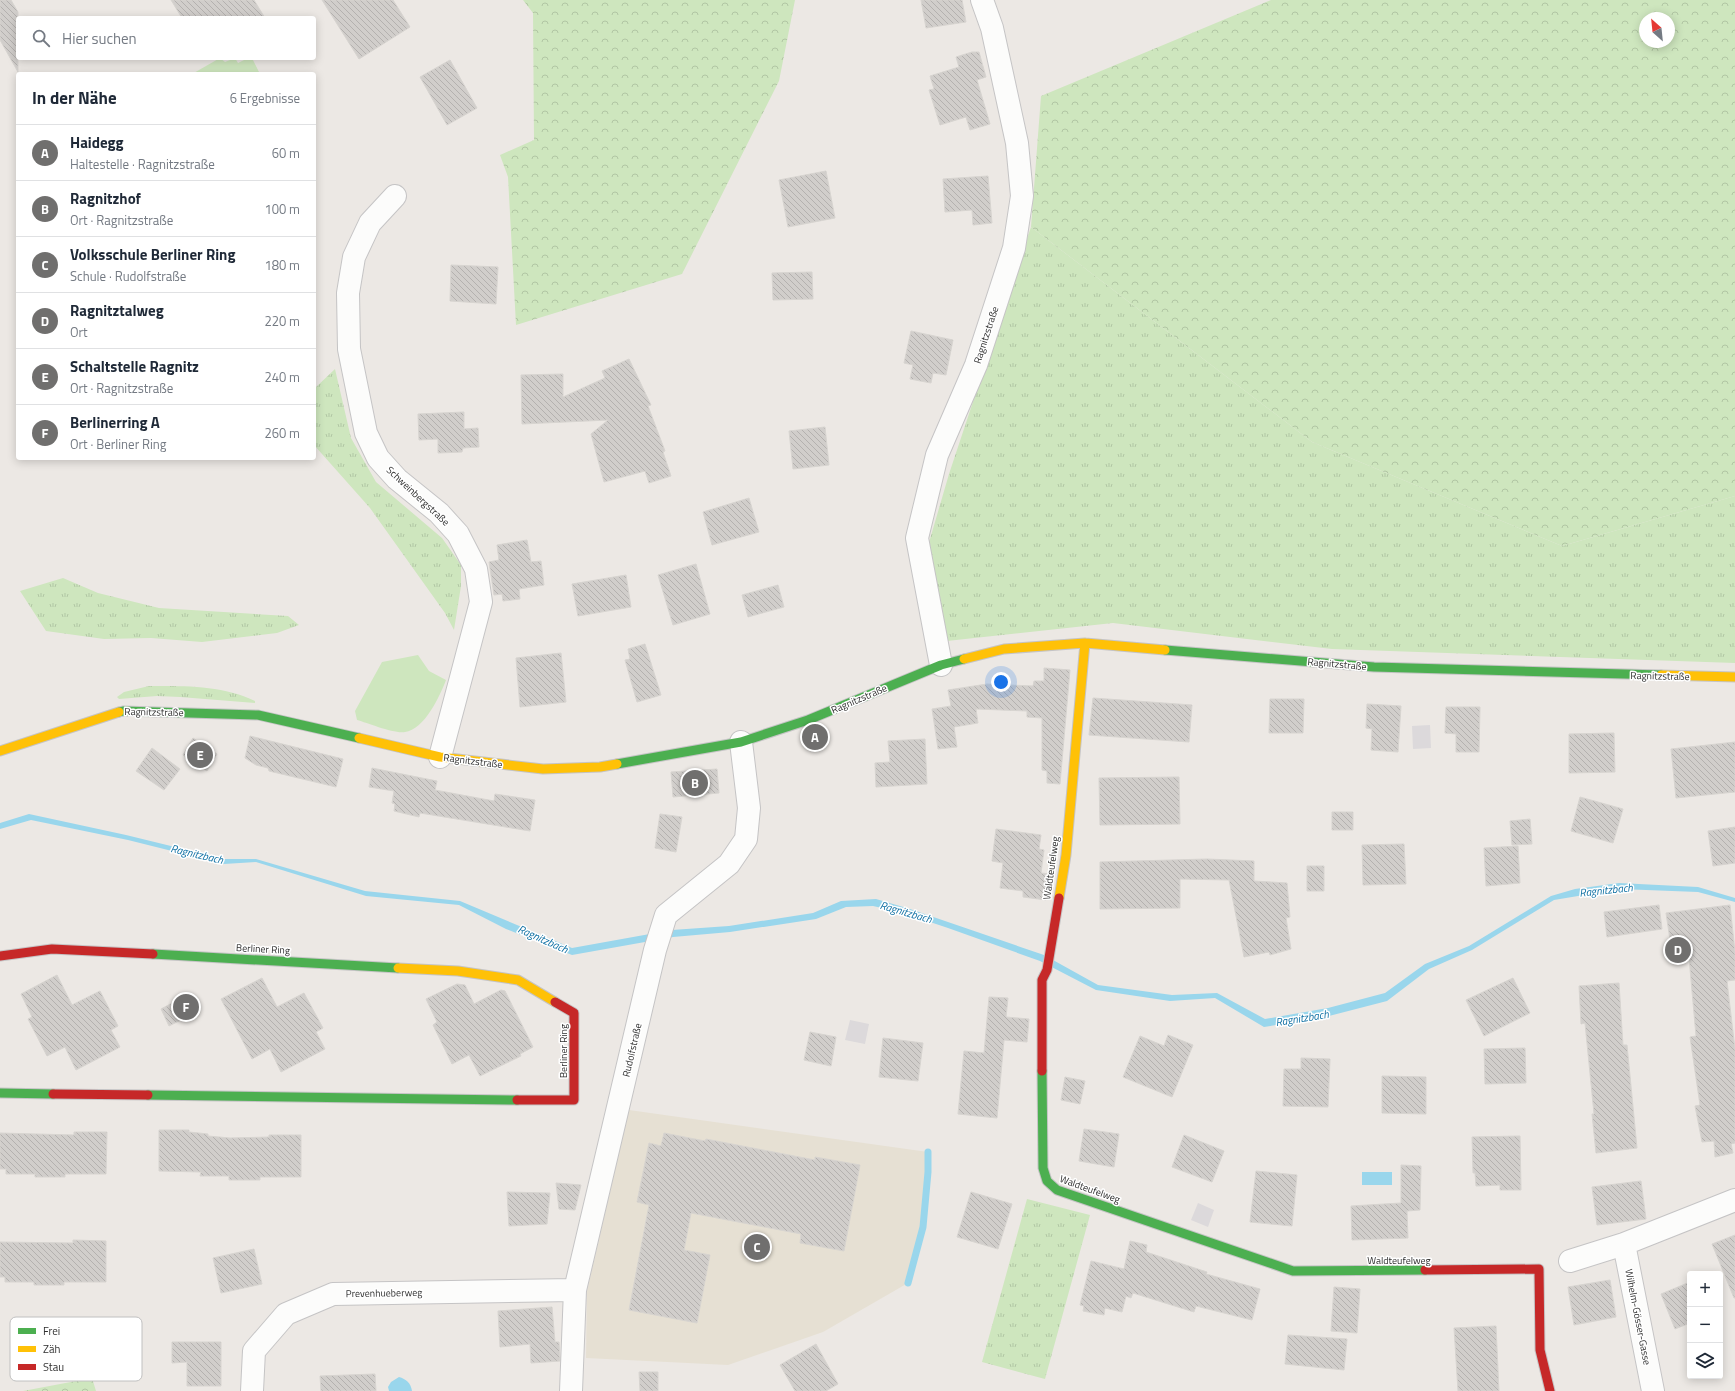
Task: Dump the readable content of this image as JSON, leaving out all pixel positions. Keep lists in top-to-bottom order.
{
  "streets": {
    "street": [
      "Ragnitzstraße",
      "Schweinbergstraße",
      "Waldteufelweg",
      "Berliner Ring",
      "Rudolfstraße",
      "Prevenhueberweg",
      "Wilhelm-Gösser-Gasse"
    ]
  },
  "crossings": [
    ["Ragnitzstraße", "Schweinbergstraße"],
    ["Ragnitzstraße", "Waldteufelweg"],
    ["Ragnitzstraße", "Rudolfstraße"],
    ["Rudolfstraße", "Prevenhueberweg"]
  ],
  "water": ["Ragnitzbach"],
  "legend": ["Frei", "Zäh", "Stau"],
  "north": "top left",
  "page": {
    "search": "Hier suchen",
    "heading": ["In der Nähe", "6 Ergebnisse"],
    "list": [
      {
        "mark": "A",
        "name": "Haidegg",
        "note": "Haltestelle · Ragnitzstraße",
        "value": "60 m"
      },
      {
        "mark": "B",
        "name": "Ragnitzhof",
        "note": "Ort · Ragnitzstraße",
        "value": "100 m"
      },
      {
        "mark": "C",
        "name": "Volksschule Berliner Ring",
        "note": "Schule · Rudolfstraße",
        "value": "180 m"
      },
      {
        "mark": "D",
        "name": "Ragnitztalweg",
        "note": "Ort",
        "value": "220 m"
      },
      {
        "mark": "E",
        "name": "Schaltstelle Ragnitz",
        "note": "Ort · Ragnitzstraße",
        "value": "240 m"
      },
      {
        "mark": "F",
        "name": "Berlinerring A",
        "note": "Ort · Berliner Ring",
        "value": "260 m"
      }
    ],
    "pins": [
      "A",
      "E",
      "B",
      "D",
      "F",
      "C"
    ],
    "map_buttons": ["+", "−"]
  }
}
